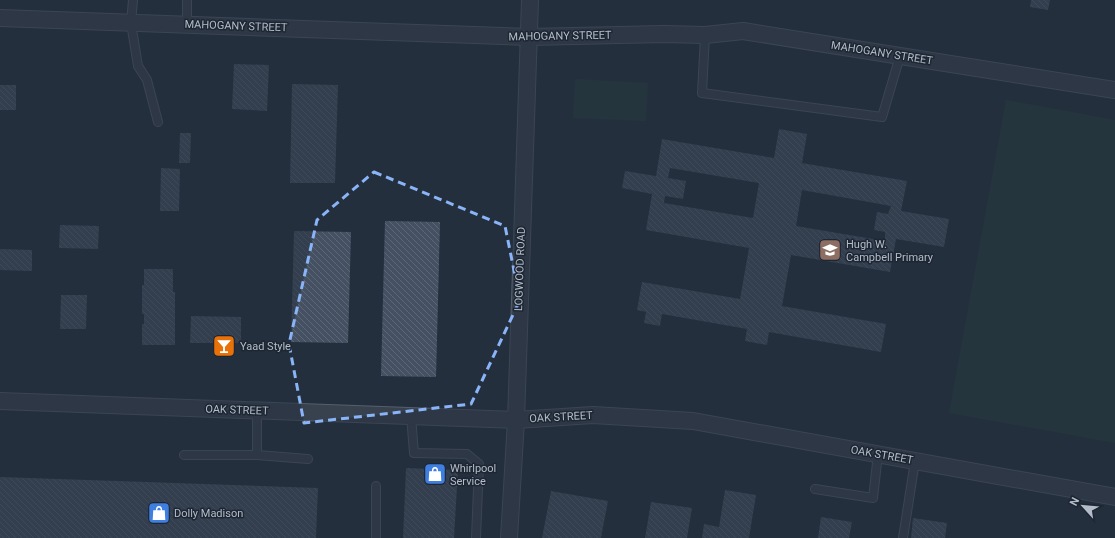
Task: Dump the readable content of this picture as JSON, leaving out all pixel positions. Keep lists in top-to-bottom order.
{
  "streets": {
    "street": ["MAHOGANY STREET", "LOGWOOD ROAD", "OAK STREET"]
  },
  "crossings": [
    ["MAHOGANY STREET", "LOGWOOD ROAD"],
    ["LOGWOOD ROAD", "OAK STREET"]
  ],
  "places": {
    "school or university": ["Hugh W. Campbell Primary"],
    "bar": ["Yaad Style"],
    "shop": ["Whirlpool Service", "Dolly Madison"]
  },
  "north": "top left"
}
